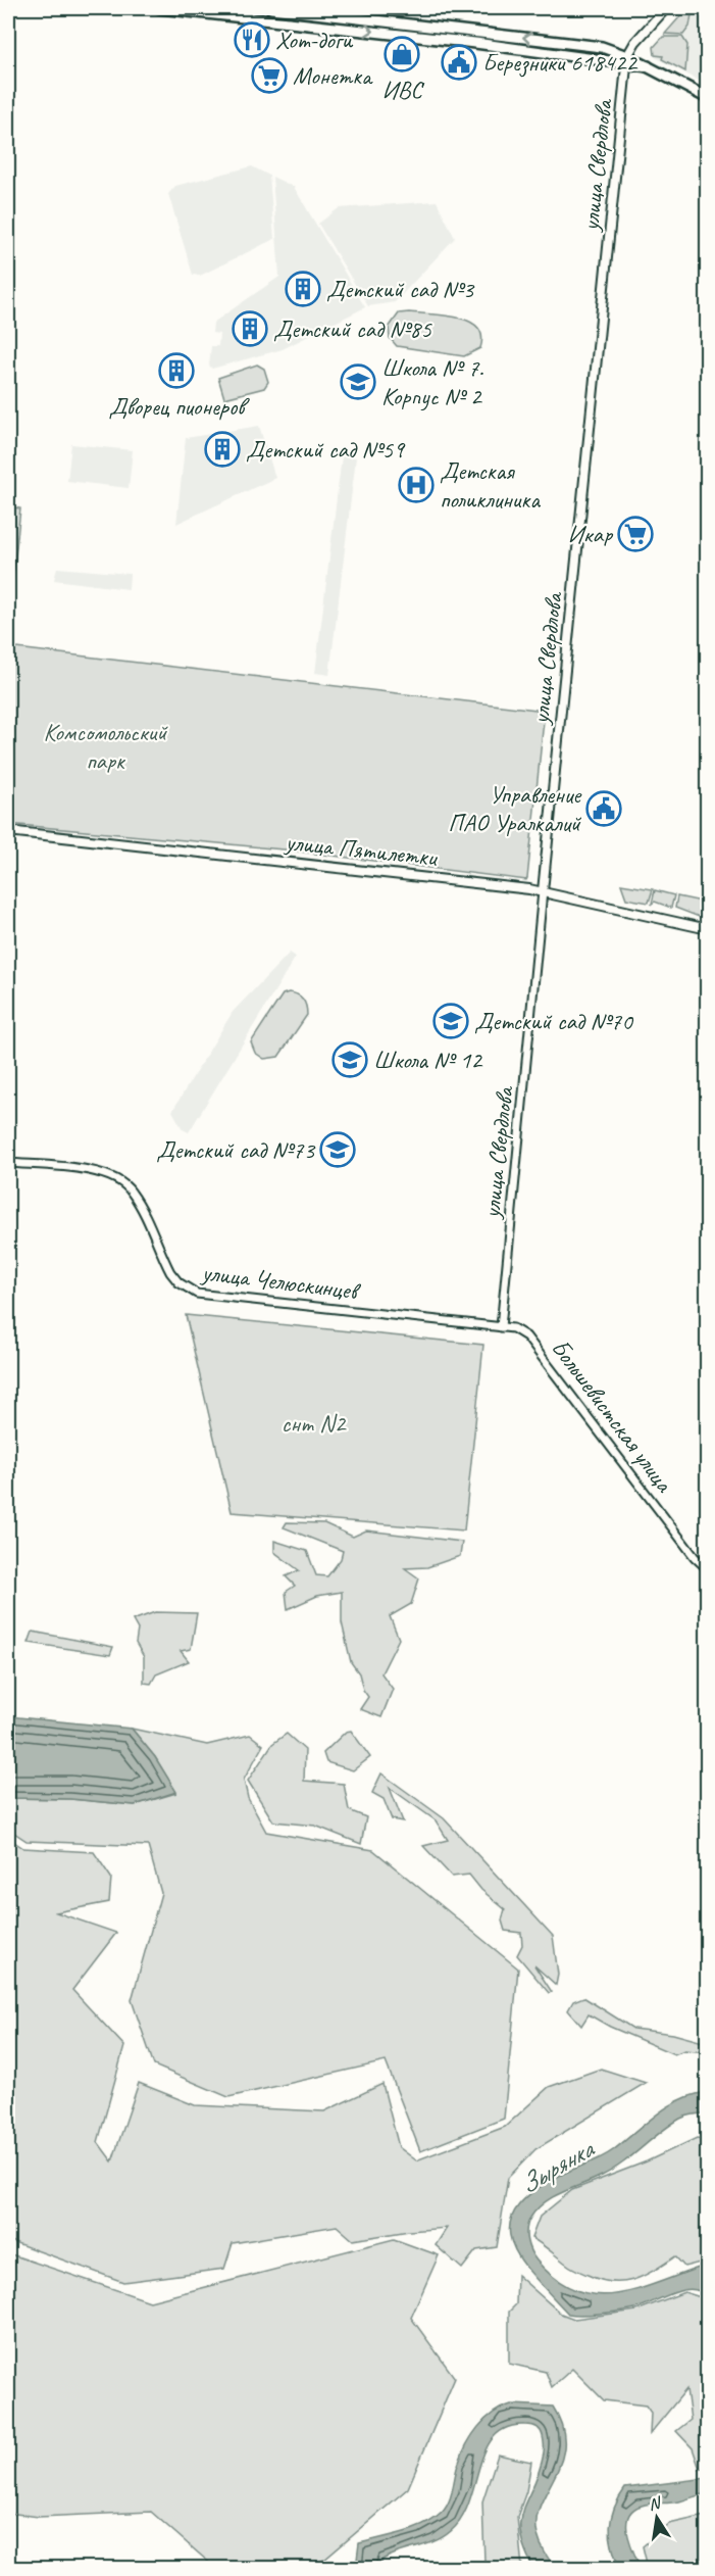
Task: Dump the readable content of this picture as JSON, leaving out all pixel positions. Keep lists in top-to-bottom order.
{
  "streets": {
    "main road": ["улица Свердлова", "улица Пятилетки"],
    "street": ["улица Челюскинцев", "Большевистская улица"]
  },
  "crossings": [
    ["улица Свердлова", "улица Пятилетки"],
    ["улица Свердлова", "улица Челюскинцев"],
    ["улица Свердлова", "Большевистская улица"],
    ["улица Челюскинцев", "Большевистская улица"]
  ],
  "water": ["Зырянка"],
  "parks": ["Комсомольский парк", "снт N2"],
  "places": {
    "restaurant": ["Хот-доги"],
    "shop": ["ИВС"],
    "public building": ["Березники 618422", "Управление ПАО Уралкалий"],
    "supermarket": ["Монетка", "Икар"],
    "building": [
      "Детский сад №3",
      "Детский сад №85",
      "Дворец пионеров",
      "Детский сад №59"
    ],
    "school or university": [
      "Школа № 7. Корпус № 2",
      "Детский сад №70",
      "Школа № 12",
      "Детский сад №73"
    ],
    "hospital": ["Детская поликлиника"]
  },
  "north": "top"
}
